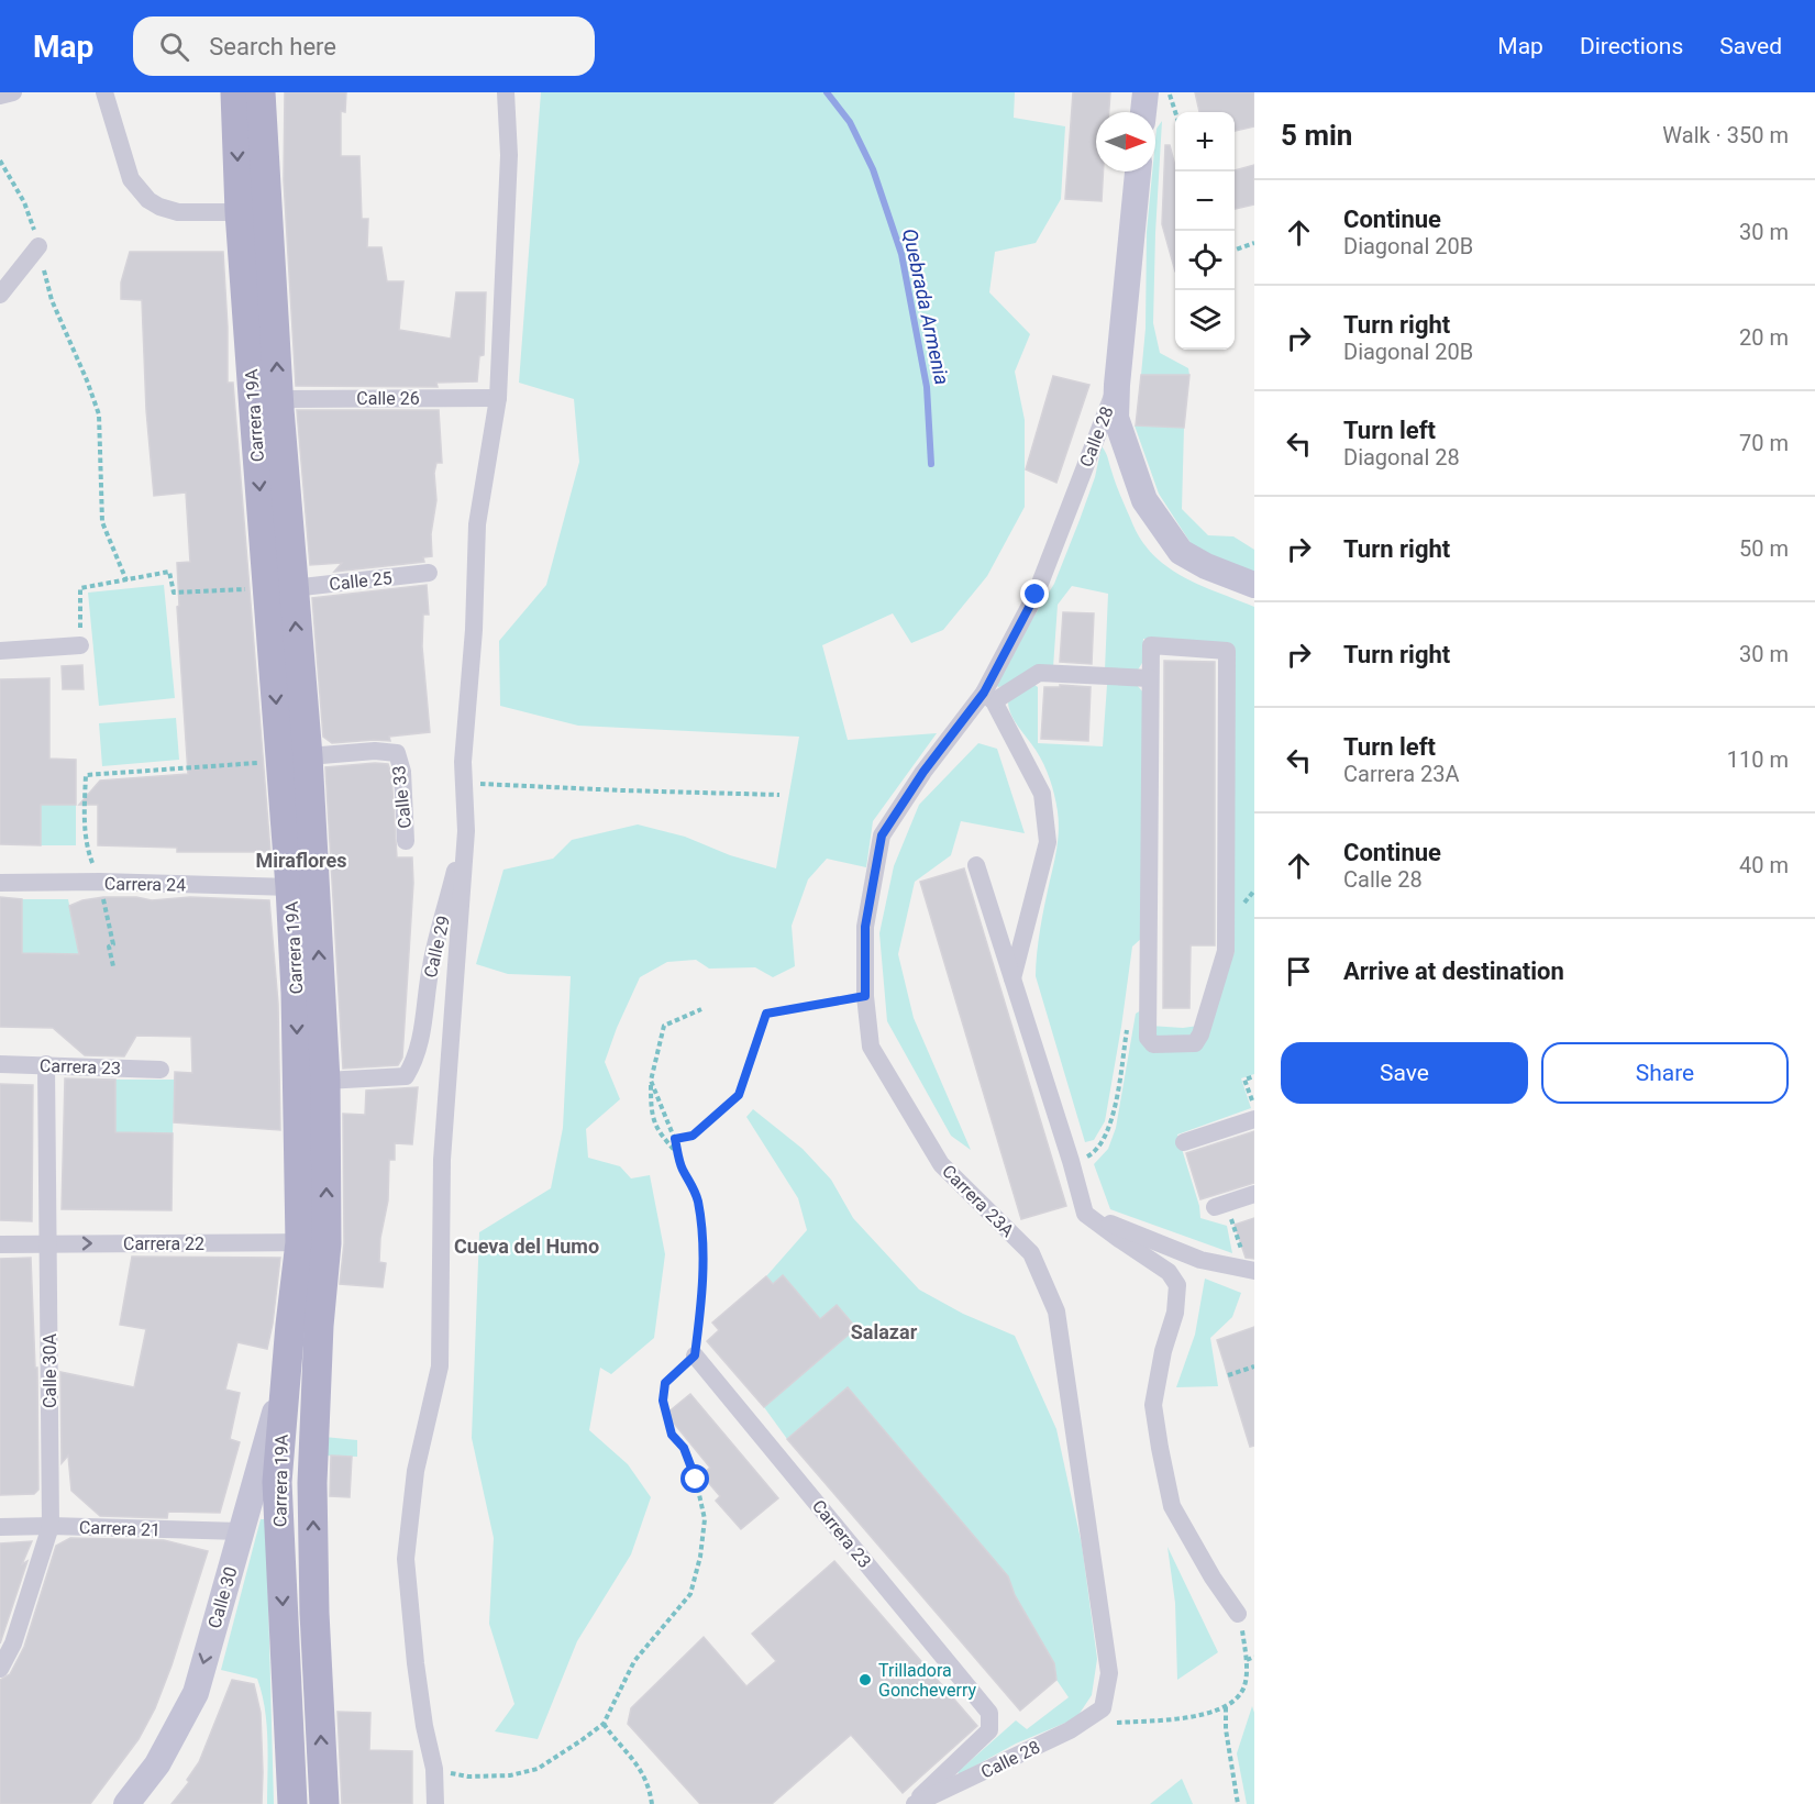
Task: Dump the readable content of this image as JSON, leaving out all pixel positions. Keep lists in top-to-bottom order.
{
  "streets": {
    "main road": ["Carrera 19A"],
    "street": [
      "Calle 26",
      "Calle 28",
      "Calle 25",
      "Calle 33",
      "Carrera 24",
      "Calle 29",
      "Carrera 23",
      "Carrera 23A",
      "Carrera 22",
      "Calle 30A",
      "Carrera 21",
      "Calle 30"
    ]
  },
  "crossings": [
    ["Calle 26", "Carrera 19A"],
    ["Carrera 19A", "Calle 25"],
    ["Carrera 19A", "Calle 33"],
    ["Carrera 19A", "Carrera 24"],
    ["Carrera 19A", "Calle 29"],
    ["Carrera 19A", "Carrera 22"],
    ["Carrera 19A", "Calle 30"],
    ["Calle 28", "Carrera 23"],
    ["Calle 28", "Carrera 23A"],
    ["Carrera 23", "Calle 30A"],
    ["Carrera 22", "Calle 30A"],
    ["Calle 30A", "Carrera 21"],
    ["Carrera 21", "Calle 30"]
  ],
  "one_way": ["Carrera 22"],
  "districts": ["Miraflores", "Cueva del Humo", "Salazar"],
  "water": ["Quebrada Armenia"],
  "places": ["Trilladora Goncheverry"],
  "north": "right",
  "page": {
    "header": "Map",
    "search": "Search here",
    "nav": ["Map", "Directions", "Saved"],
    "heading": ["5 min", "Walk · 350 m"],
    "map_buttons": ["+", "−"],
    "list": [
      ["Continue", "Diagonal 20B", "30 m"],
      ["Turn right", "Diagonal 20B", "20 m"],
      ["Turn left", "Diagonal 28", "70 m"],
      ["Turn right", "50 m"],
      ["Turn right", "30 m"],
      ["Turn left", "Carrera 23A", "110 m"],
      ["Continue", "Calle 28", "40 m"],
      "Arrive at destination"
    ],
    "buttons": ["Save", "Share"]
  }
}
